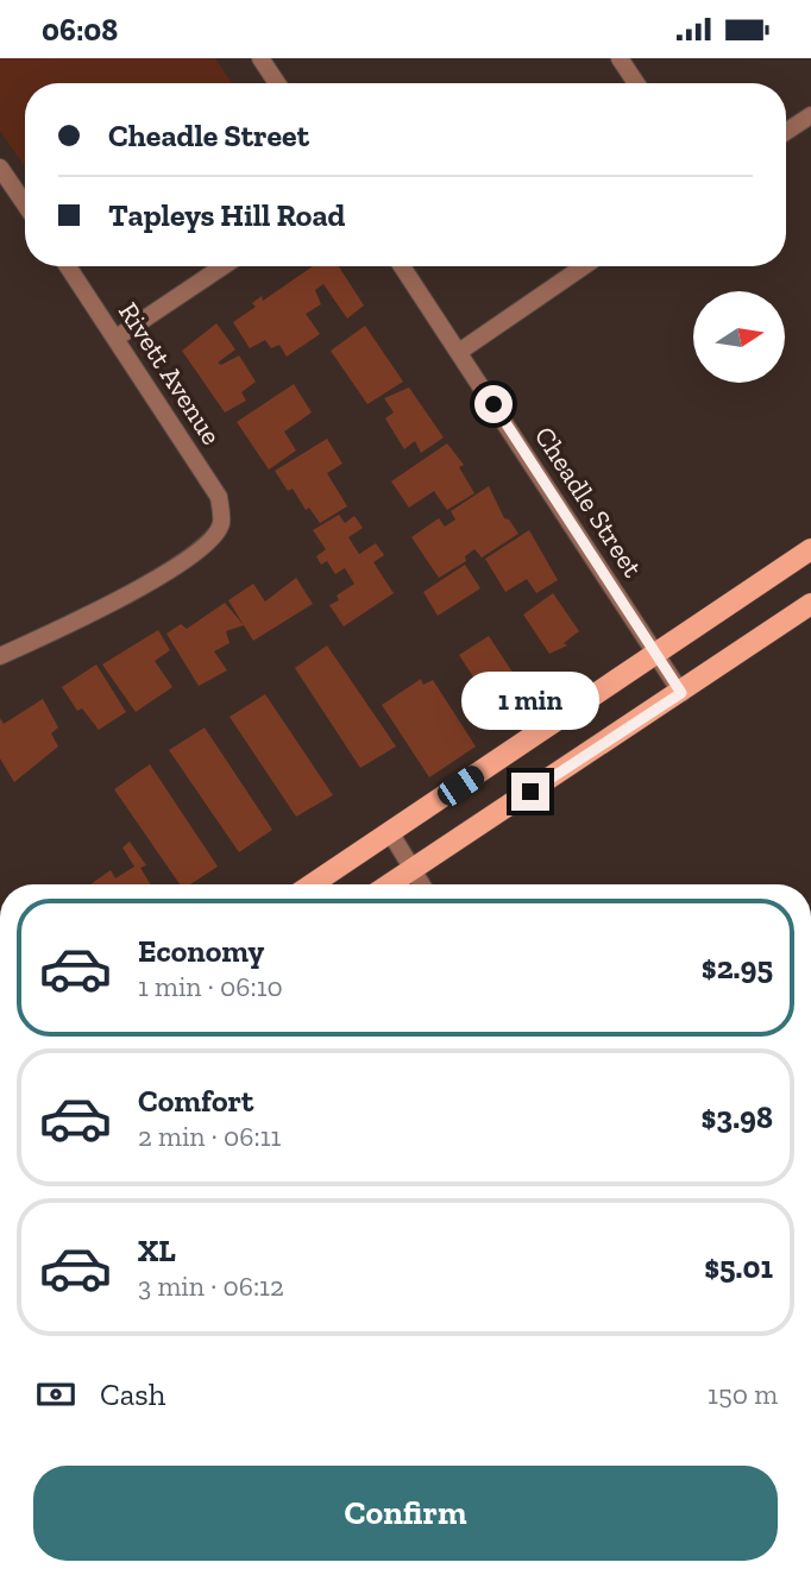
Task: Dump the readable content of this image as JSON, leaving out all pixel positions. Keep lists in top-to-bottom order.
{
  "streets": {
    "street": ["Rivett Avenue", "Cheadle Street"]
  },
  "north": "right",
  "page": {
    "status": "06:08",
    "banner": ["Cheadle Street", "Tapleys Hill Road"],
    "bubble": "1 min",
    "list": [
      {
        "name": "Economy",
        "note": "1 min · 06:10",
        "value": "$2.95"
      },
      {
        "name": "Comfort",
        "note": "2 min · 06:11",
        "value": "$3.98"
      },
      {
        "name": "XL",
        "note": "3 min · 06:12",
        "value": "$5.01"
      }
    ],
    "pay": ["Cash", "150 m"],
    "buttons": "Confirm"
  }
}
